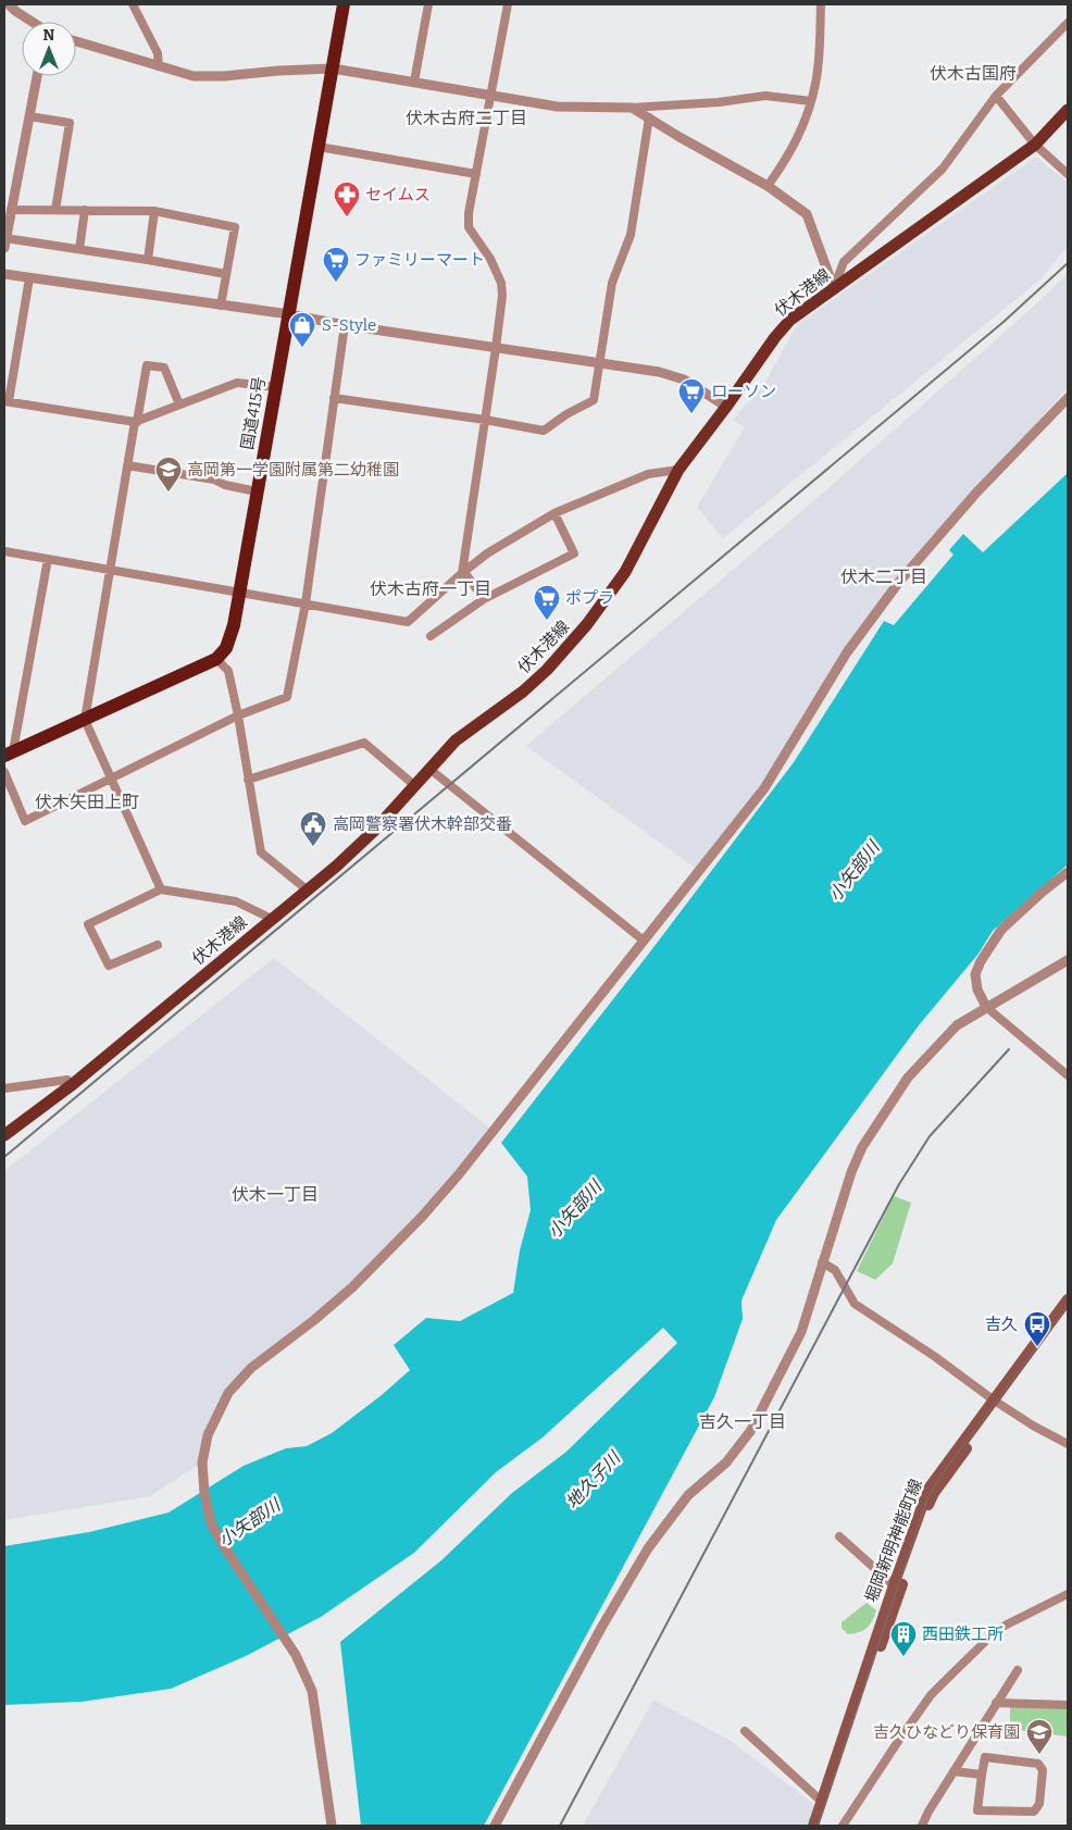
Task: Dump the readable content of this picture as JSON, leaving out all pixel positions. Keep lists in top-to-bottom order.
{
  "streets": {
    "highway": ["国道415号"],
    "main road": ["伏木港線", "堀岡新明神能町線"]
  },
  "districts": [
    "伏木古国府",
    "伏木古府二丁目",
    "伏木二丁目",
    "伏木古府一丁目",
    "伏木矢田上町",
    "伏木一丁目",
    "吉久一丁目"
  ],
  "water": ["小矢部川", "地久子川"],
  "places": {
    "pharmacy": ["セイムス"],
    "supermarket": ["ファミリーマート", "ローソン", "ポプラ"],
    "shop": ["S-Style"],
    "school or university": ["高岡第一学園附属第二幼稚園", "吉久ひなどり保育園"],
    "public building": ["高岡警察署伏木幹部交番"],
    "bus stop": ["吉久"],
    "building": ["西田鉄工所"]
  },
  "north": "top"
}
